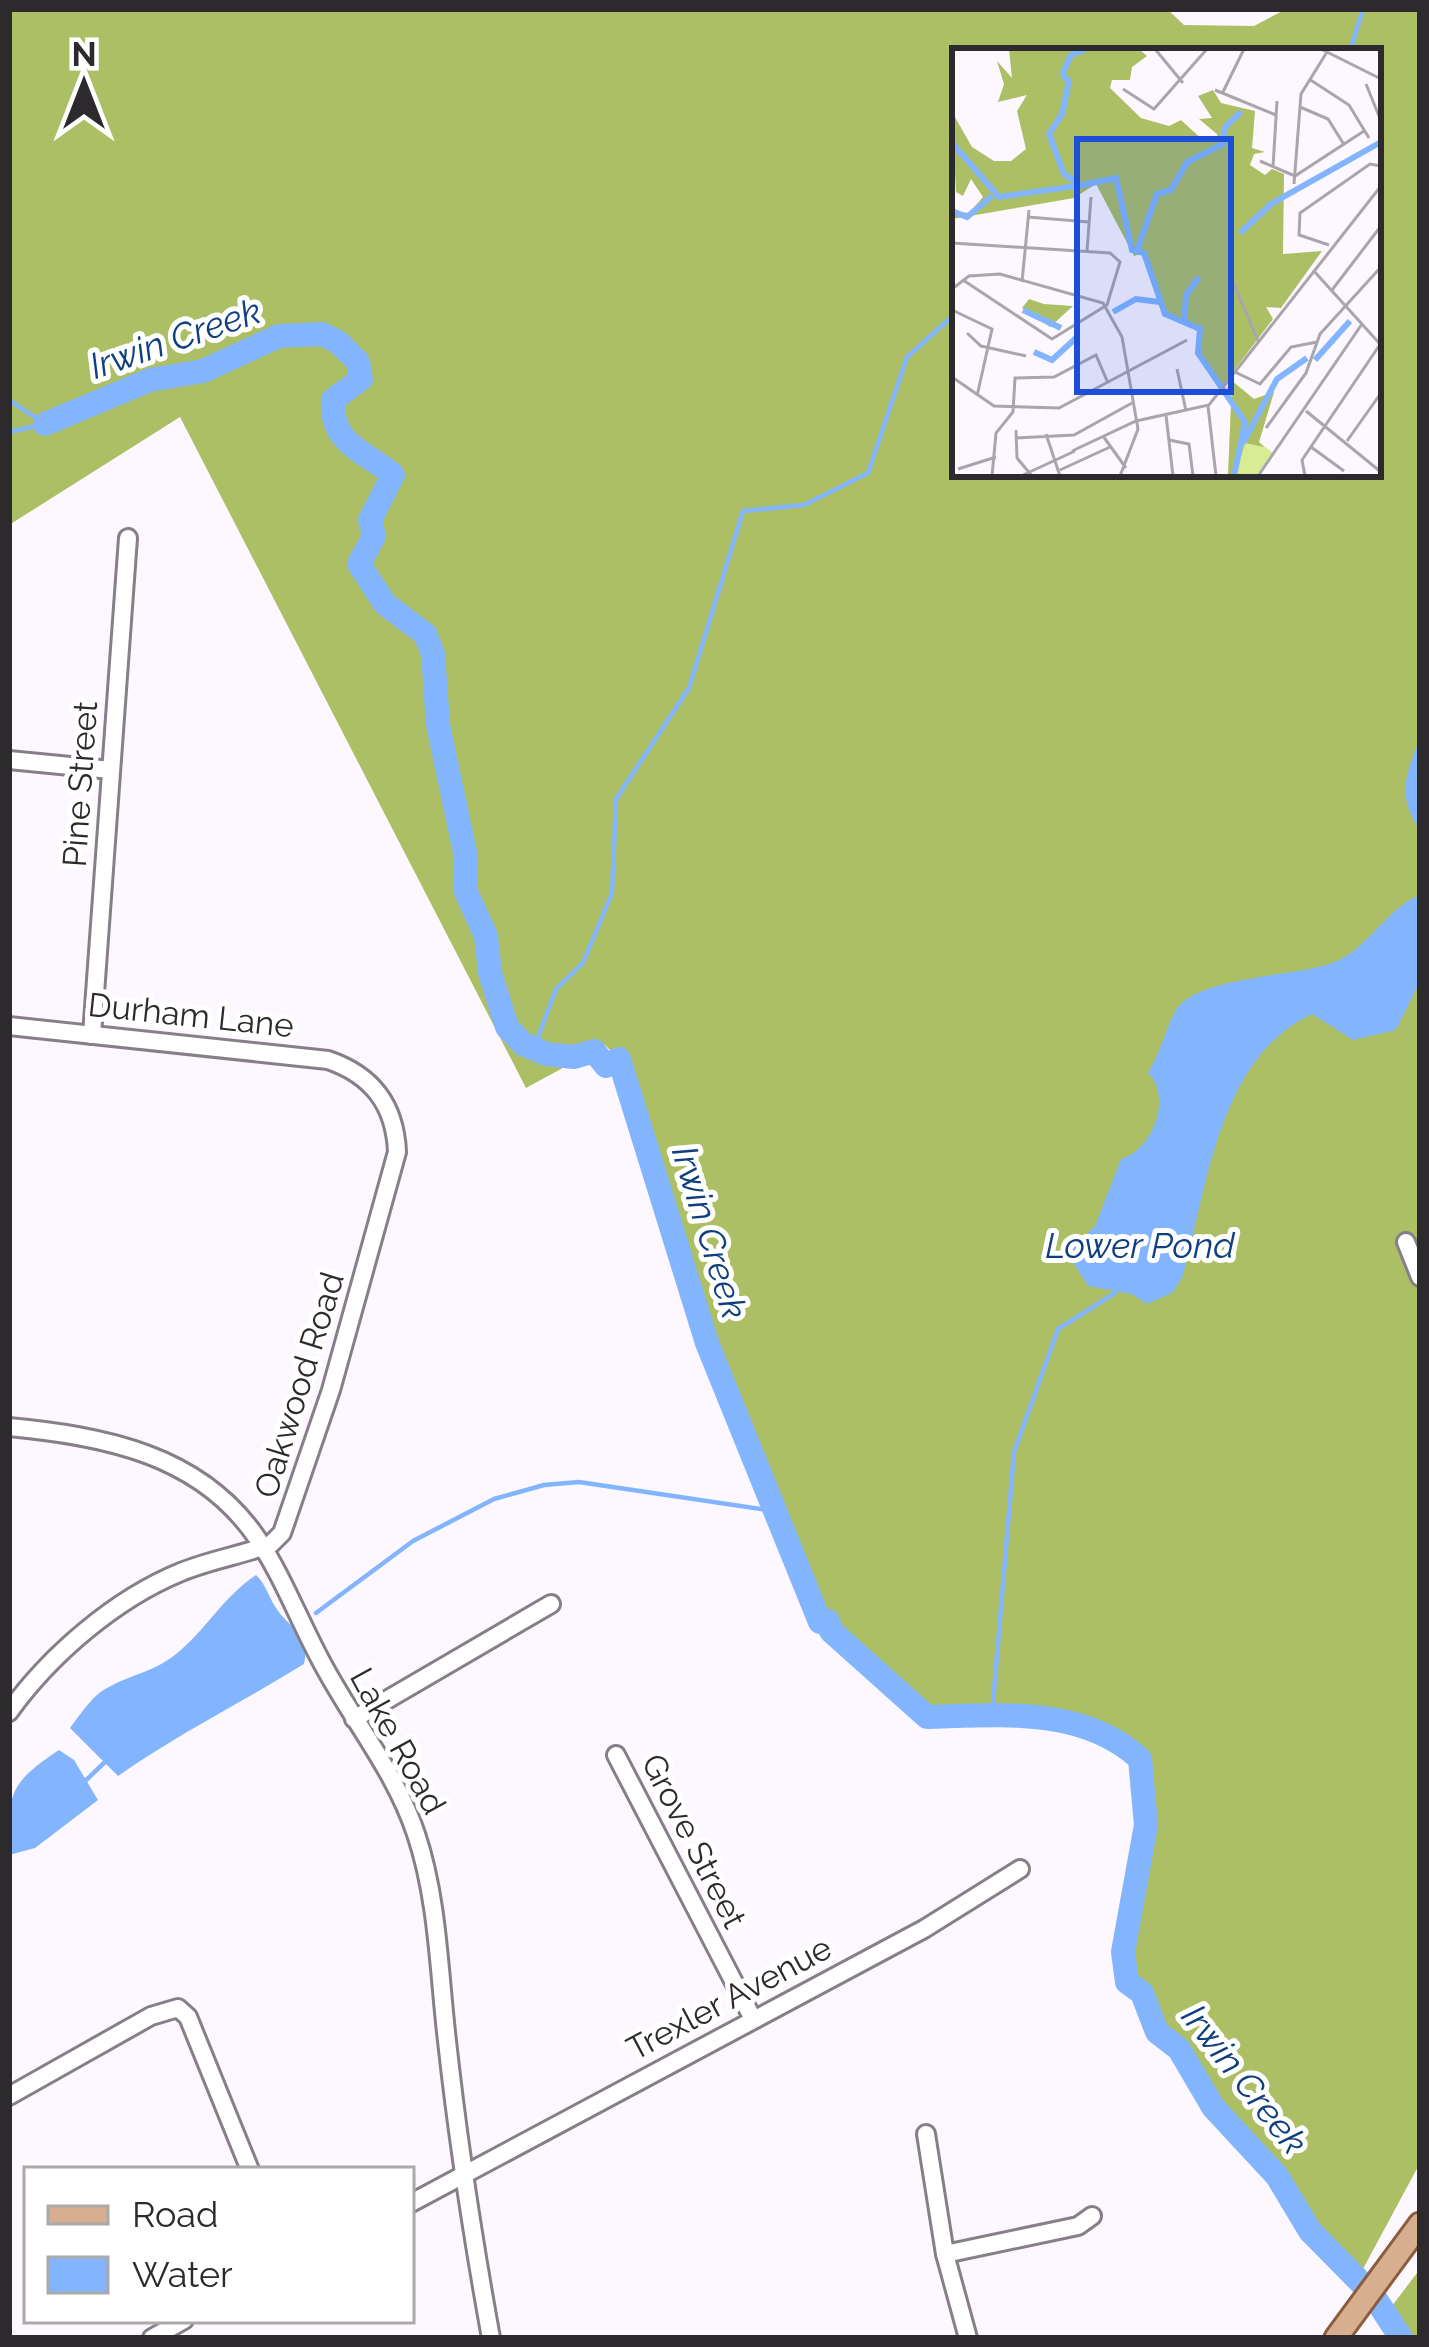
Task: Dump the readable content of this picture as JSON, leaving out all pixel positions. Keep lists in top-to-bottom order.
{
  "streets": {
    "street": [
      "Pine Street",
      "Durham Lane",
      "Oakwood Road",
      "Lake Road",
      "Grove Street",
      "Trexler Avenue"
    ]
  },
  "crossings": [
    ["Pine Street", "Durham Lane"],
    ["Durham Lane", "Oakwood Road"],
    ["Oakwood Road", "Lake Road"],
    ["Lake Road", "Trexler Avenue"],
    ["Grove Street", "Trexler Avenue"]
  ],
  "water": ["Irwin Creek", "Lower Pond"],
  "legend": ["Road", "Water"],
  "north": "top"
}
